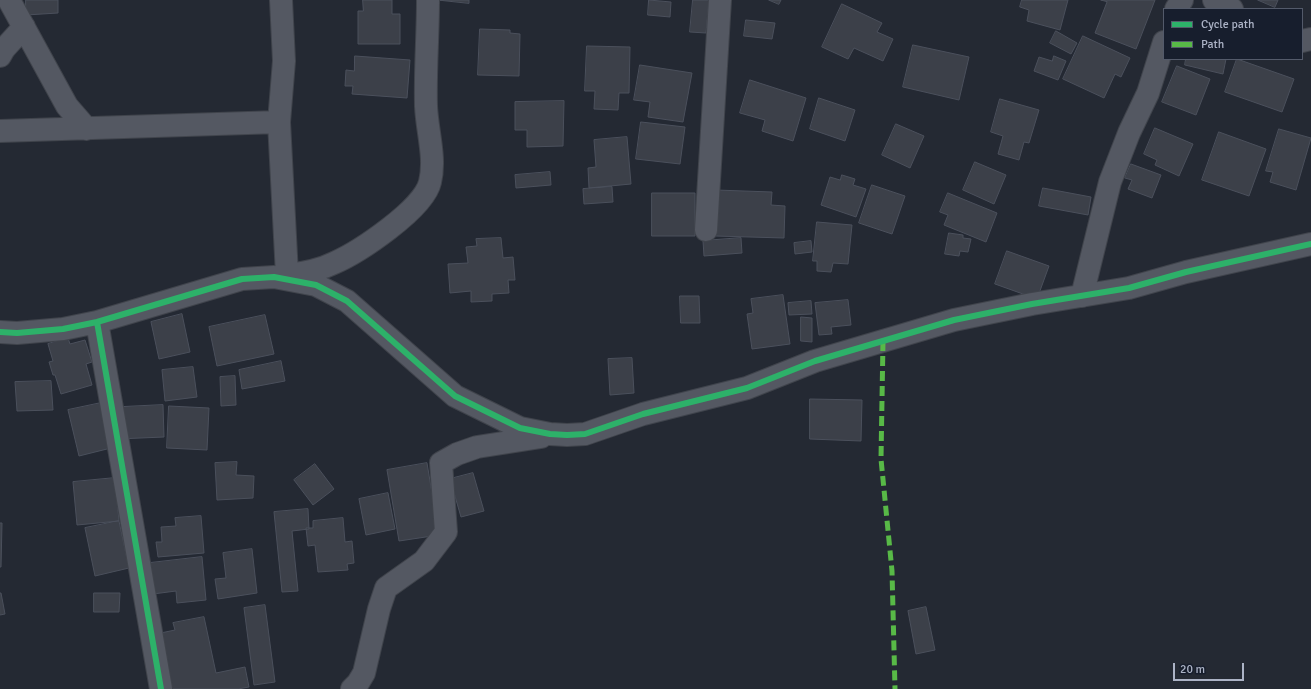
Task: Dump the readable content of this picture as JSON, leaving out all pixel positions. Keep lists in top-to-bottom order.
{
  "legend": ["Cycle path", "Path"],
  "scale_bar": "20 m"
}
